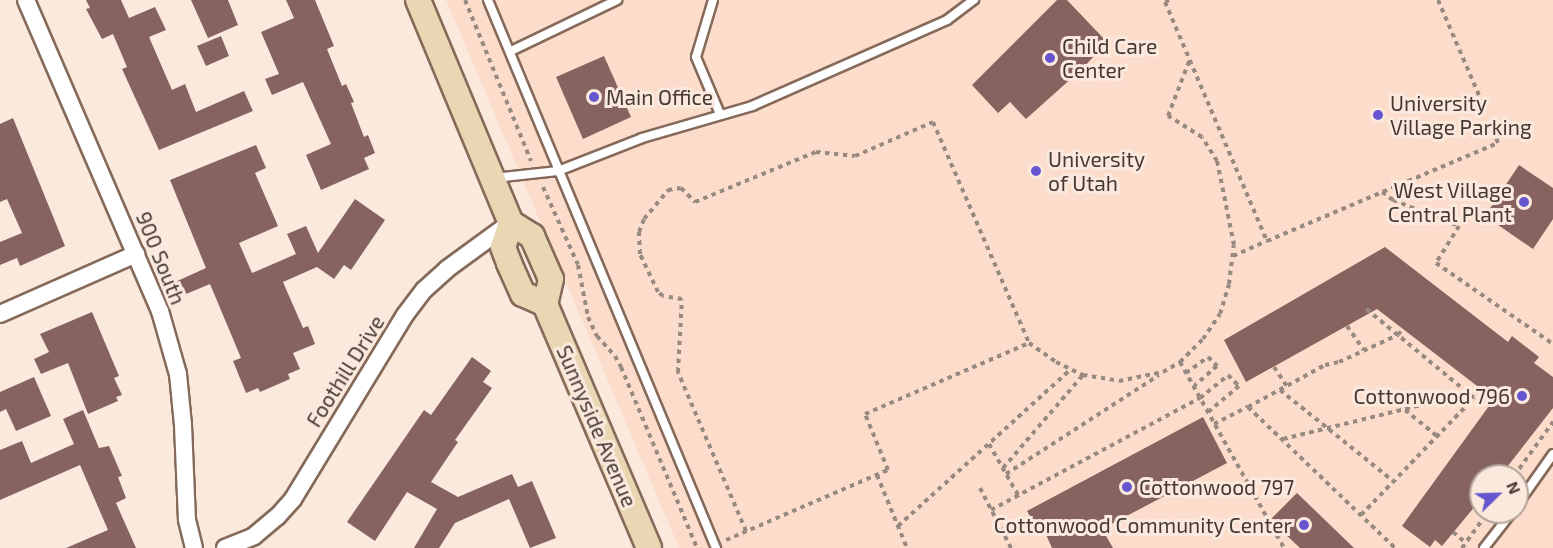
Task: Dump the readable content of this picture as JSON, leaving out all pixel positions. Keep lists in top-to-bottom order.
{
  "streets": {
    "main road": ["Sunnyside Avenue"],
    "street": ["900 South", "Foothill Drive"]
  },
  "crossings": [
    ["Foothill Drive", "Sunnyside Avenue"]
  ],
  "places": [
    "Child Care Center",
    "Main Office",
    "University Village Parking",
    "University of Utah",
    "West Village Central Plant",
    "Cottonwood 796",
    "Cottonwood 797",
    "Cottonwood Community Center"
  ],
  "north": "top right"
}
